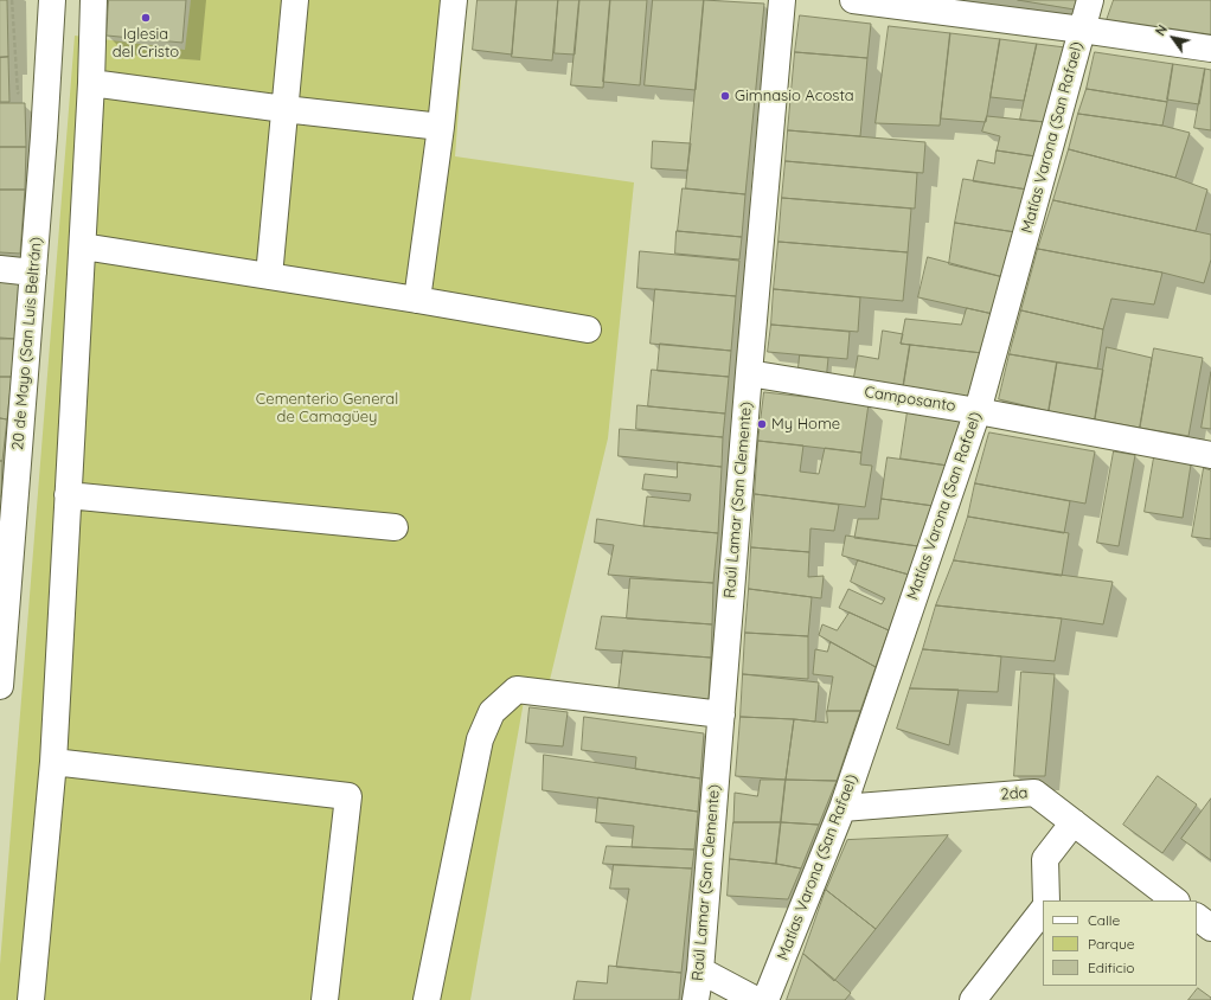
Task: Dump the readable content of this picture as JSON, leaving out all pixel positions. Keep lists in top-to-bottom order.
{
  "streets": {
    "street": [
      "Matías Varona (San Rafael)",
      "20 de Mayo (San Luis Beltrán)",
      "Camposanto",
      "Raúl Lamar (San Clemente)",
      "2da"
    ]
  },
  "crossings": [
    ["Matías Varona (San Rafael)", "Camposanto"],
    ["Matías Varona (San Rafael)", "2da"],
    ["Camposanto", "Raúl Lamar (San Clemente)"]
  ],
  "parks": ["Cementerio General de Camagüey"],
  "places": ["Iglesia del Cristo", "Gimnasio Acosta", "My Home"],
  "legend": ["Calle", "Parque", "Edificio"],
  "north": "top left"
}
